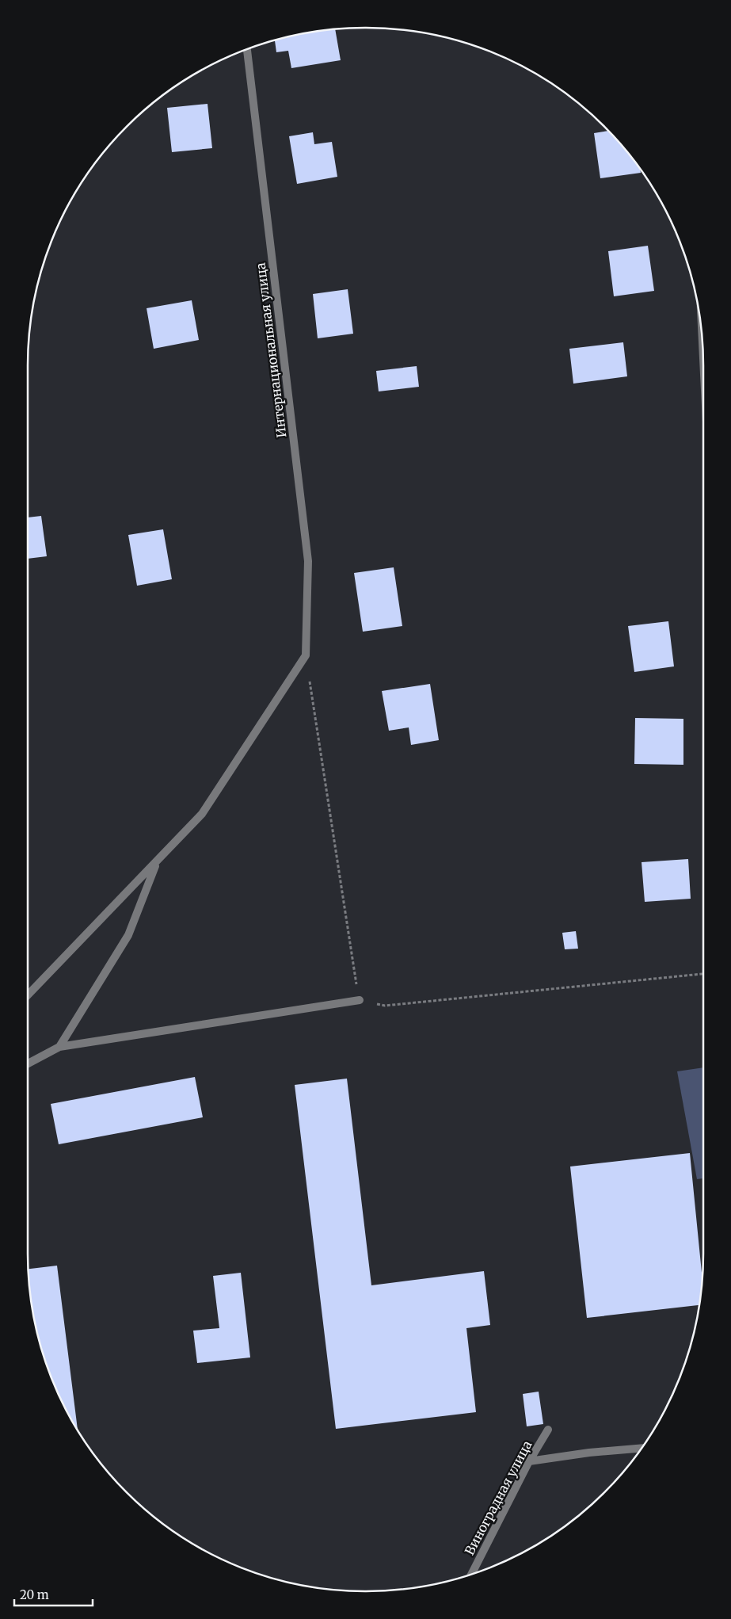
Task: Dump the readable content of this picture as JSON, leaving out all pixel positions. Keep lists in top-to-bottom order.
{
  "streets": {
    "street": ["Интернациональная улица", "Виноградная улица"]
  },
  "scale_bar": "20 m"
}
